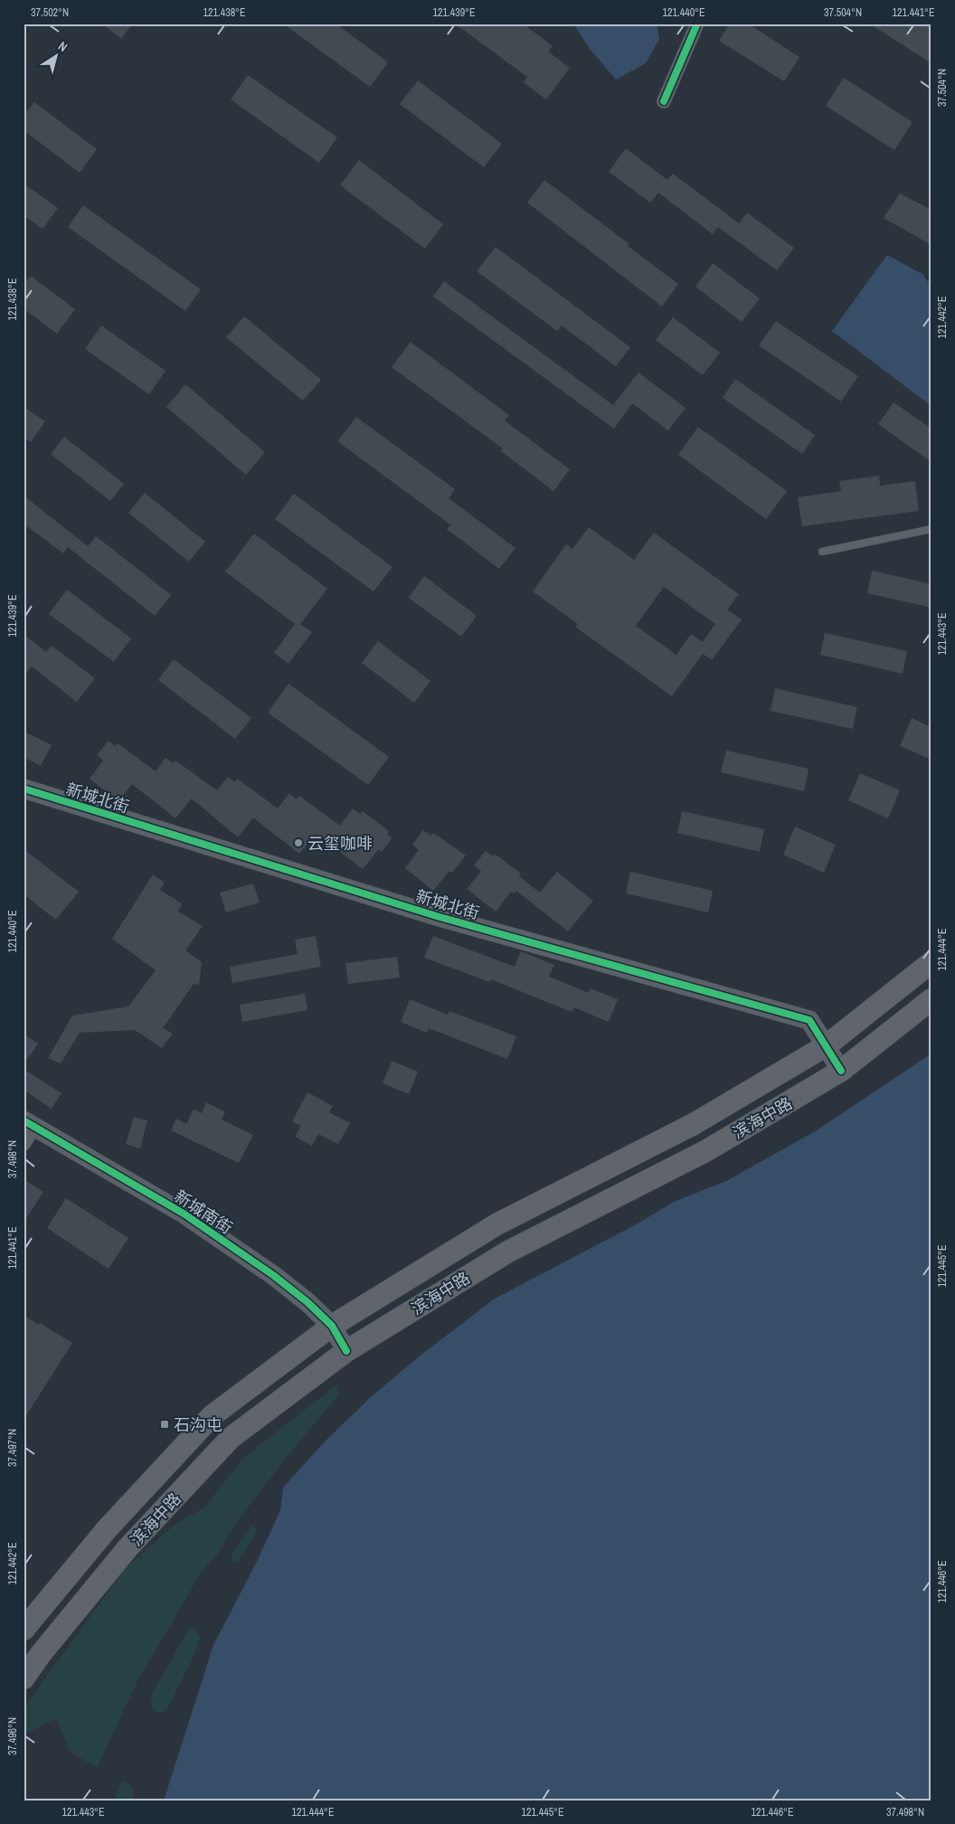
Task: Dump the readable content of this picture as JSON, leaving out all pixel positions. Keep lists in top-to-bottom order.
{
  "streets": {
    "main road": ["滨海中路"],
    "street": ["新城北街", "新城南街"]
  },
  "crossings": [
    ["新城北街", "滨海中路"],
    ["滨海中路", "新城南街"]
  ],
  "places": {
    "other": ["云玺咖啡"],
    "transit": ["石沟屯"]
  },
  "north": "top right",
  "coordinates": [
    "37.502°N",
    "121.438°E",
    "121.439°E",
    "121.440°E",
    "37.504°N",
    "121.441°E",
    "121.442°E",
    "121.443°E",
    "121.444°E",
    "37.498°N",
    "121.445°E",
    "37.497°N",
    "121.446°E",
    "37.496°N"
  ]
}
